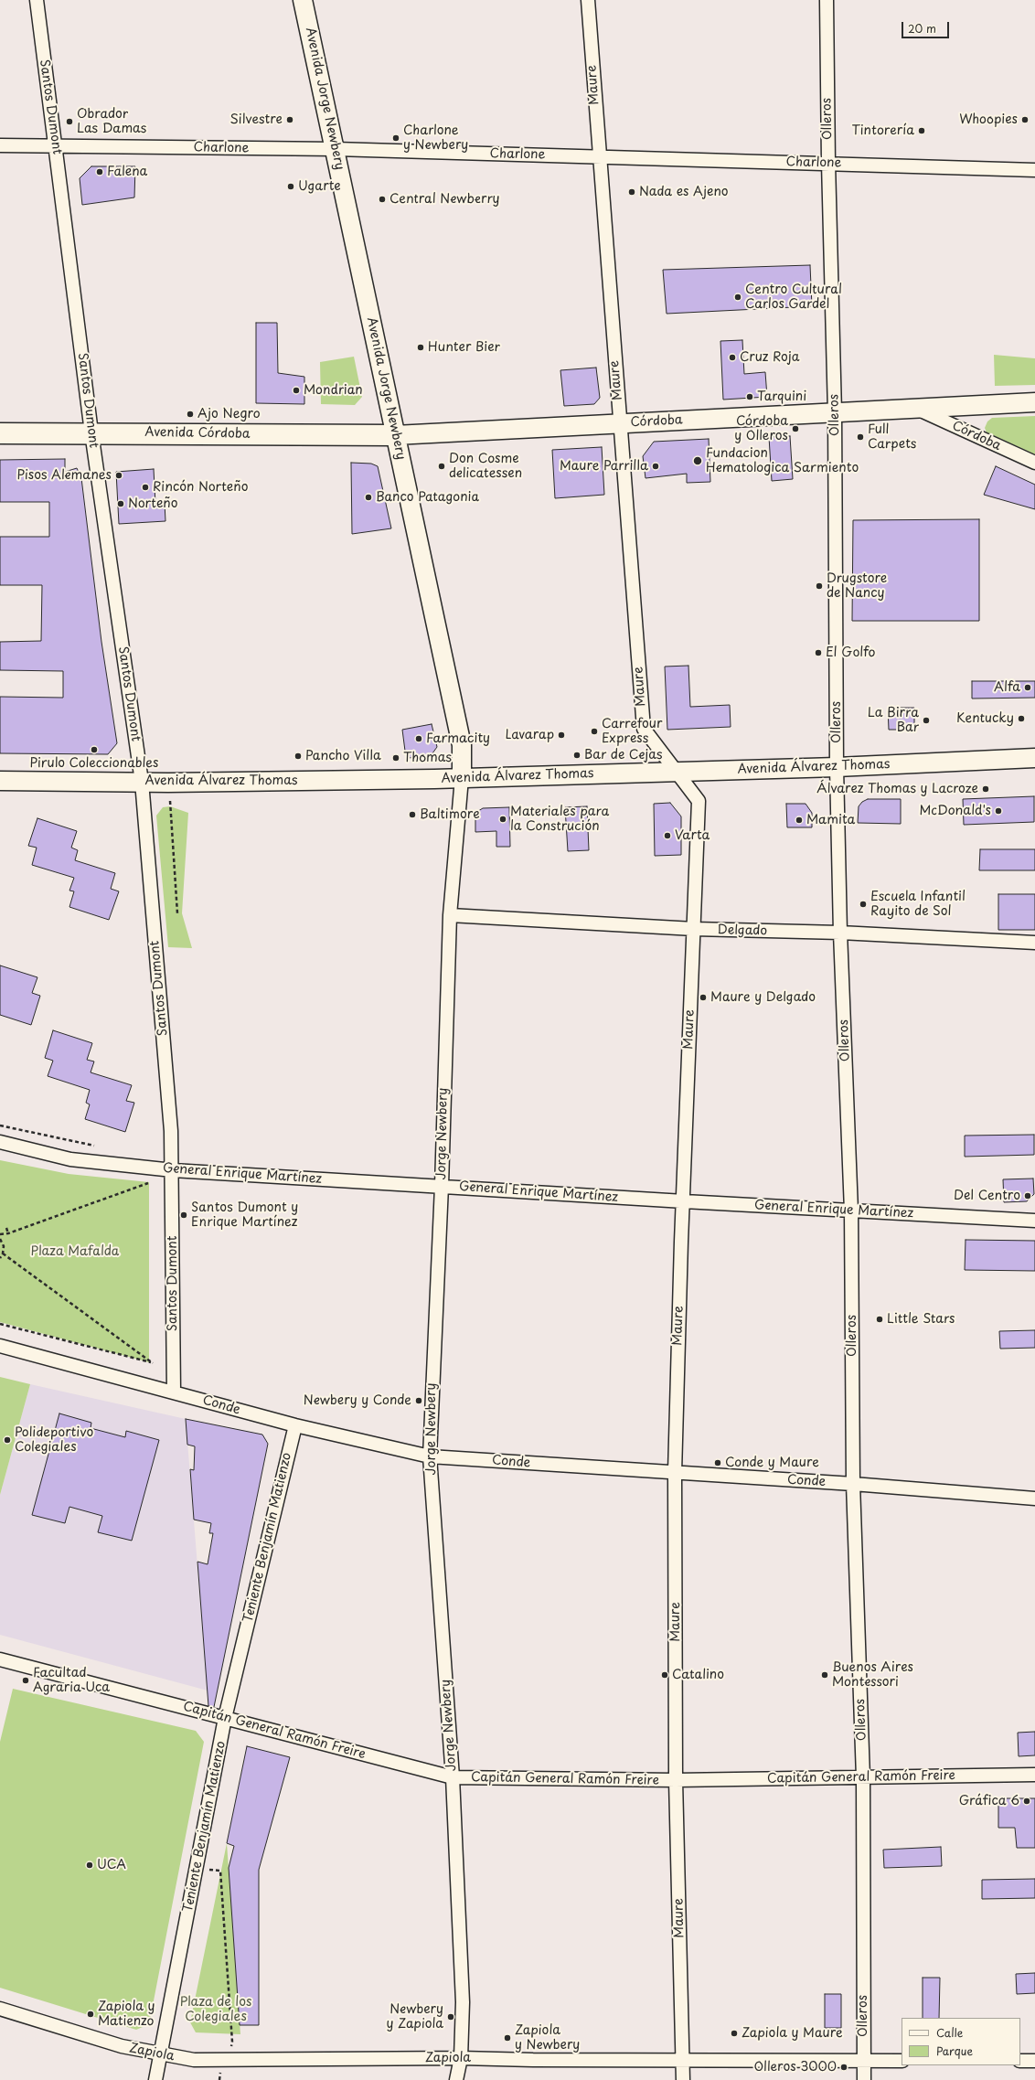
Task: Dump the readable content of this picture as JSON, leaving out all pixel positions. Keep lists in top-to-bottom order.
{
  "streets": {
    "main road": [
      "Avenida Jorge Newbery",
      "Córdoba",
      "Avenida Córdoba",
      "Avenida Álvarez Thomas"
    ],
    "street": [
      "Maure",
      "Santos Dumont",
      "Olleros",
      "Charlone",
      "Delgado",
      "Jorge Newbery",
      "General Enrique Martínez",
      "Conde",
      "Teniente Benjamín Matienzo",
      "Capitán General Ramón Freire",
      "Zapiola"
    ]
  },
  "crossings": [
    ["Maure", "Charlone"],
    ["Maure", "Córdoba"],
    ["Maure", "Avenida Álvarez Thomas"],
    ["Maure", "Delgado"],
    ["Maure", "General Enrique Martínez"],
    ["Maure", "Conde"],
    ["Maure", "Capitán General Ramón Freire"],
    ["Maure", "Zapiola"],
    ["Avenida Jorge Newbery", "Charlone"],
    ["Avenida Jorge Newbery", "Córdoba"],
    ["Avenida Jorge Newbery", "Avenida Córdoba"],
    ["Avenida Jorge Newbery", "Avenida Álvarez Thomas"],
    ["Avenida Jorge Newbery", "Jorge Newbery"],
    ["Santos Dumont", "Charlone"],
    ["Santos Dumont", "Avenida Córdoba"],
    ["Santos Dumont", "Avenida Álvarez Thomas"],
    ["Santos Dumont", "General Enrique Martínez"],
    ["Santos Dumont", "Conde"],
    ["Olleros", "Charlone"],
    ["Olleros", "Córdoba"],
    ["Olleros", "Avenida Álvarez Thomas"],
    ["Olleros", "Delgado"],
    ["Olleros", "General Enrique Martínez"],
    ["Olleros", "Conde"],
    ["Olleros", "Capitán General Ramón Freire"],
    ["Olleros", "Zapiola"],
    ["Córdoba", "Avenida Córdoba"],
    ["Avenida Álvarez Thomas", "Jorge Newbery"],
    ["Delgado", "Jorge Newbery"],
    ["Jorge Newbery", "General Enrique Martínez"],
    ["Jorge Newbery", "Conde"],
    ["Jorge Newbery", "Capitán General Ramón Freire"],
    ["Jorge Newbery", "Zapiola"],
    ["Conde", "Teniente Benjamín Matienzo"],
    ["Teniente Benjamín Matienzo", "Capitán General Ramón Freire"],
    ["Teniente Benjamín Matienzo", "Zapiola"]
  ],
  "parks": ["Plaza Mafalda", "Plaza de los Colegiales"],
  "places": [
    "Silvestre",
    "Whoopies",
    "Obrador Las Damas",
    "Tintorería",
    "Charlone y Newbery",
    "Falena",
    "Ugarte",
    "Nada es Ajeno",
    "Central Newberry",
    "Centro Cultural Carlos Gardel",
    "Hunter Bier",
    "Cruz Roja",
    "Mondrian",
    "Tarquini",
    "Ajo Negro",
    "Córdoba y Olleros",
    "Full Carpets",
    "Fundacion Hematologica Sarmiento",
    "Don Cosme delicatessen",
    "Maure Parrilla",
    "Pisos Alemanes",
    "Rincón Norteño",
    "Banco Patagonia",
    "Norteño",
    "Drugstore de Nancy",
    "El Golfo",
    "Alfa",
    "Kentucky",
    "La Birra Bar",
    "Carrefour Express",
    "Lavarap",
    "Farmacity",
    "Pirulo Coleccionables",
    "Bar de Cejas",
    "Pancho Villa",
    "Thomas",
    "Álvarez Thomas y Lacroze",
    "McDonald's",
    "Baltimore",
    "Materiales para la Construción",
    "Mamita",
    "Varta",
    "Escuela Infantil Rayito de Sol",
    "Maure y Delgado",
    "Del Centro",
    "Santos Dumont y Enrique Martínez",
    "Little Stars",
    "Newbery y Conde",
    "Polideportivo Colegiales",
    "Conde y Maure",
    "Catalino",
    "Buenos Aires Montessori",
    "Facultad Agraria Uca",
    "Gráfica 6",
    "UCA",
    "Zapiola y Matienzo",
    "Newbery y Zapiola",
    "Zapiola y Maure",
    "Zapiola y Newbery",
    "Olleros 3000"
  ],
  "legend": ["Calle", "Parque"],
  "scale_bar": "20 m"
}
